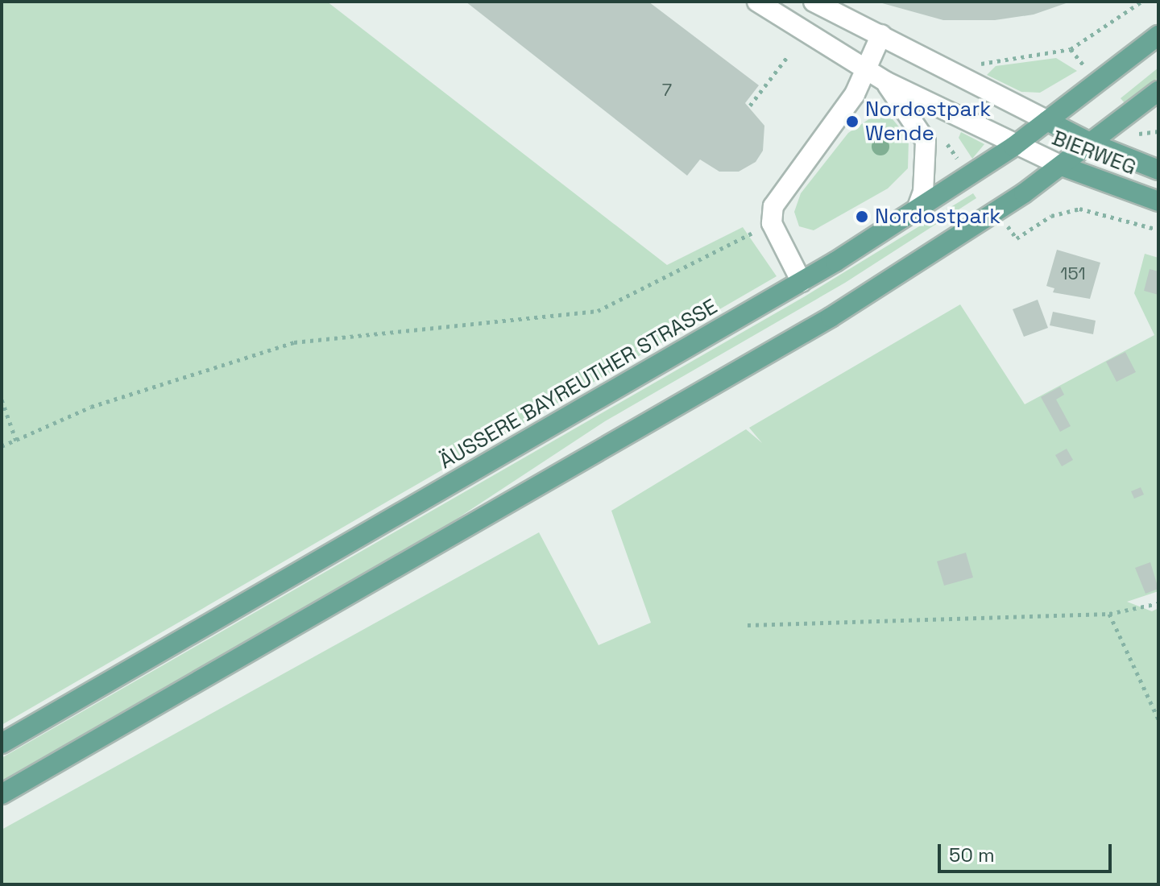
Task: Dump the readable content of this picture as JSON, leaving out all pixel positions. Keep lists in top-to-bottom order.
{
  "streets": {
    "main road": ["BIERWEG", "ÄUSSERE BAYREUTHER STRASSE"]
  },
  "crossings": [
    ["BIERWEG", "ÄUSSERE BAYREUTHER STRASSE"]
  ],
  "places": ["Nordostpark Wende", "Nordostpark"],
  "house_numbers": ["7", "151"],
  "scale_bar": "50 m"
}
